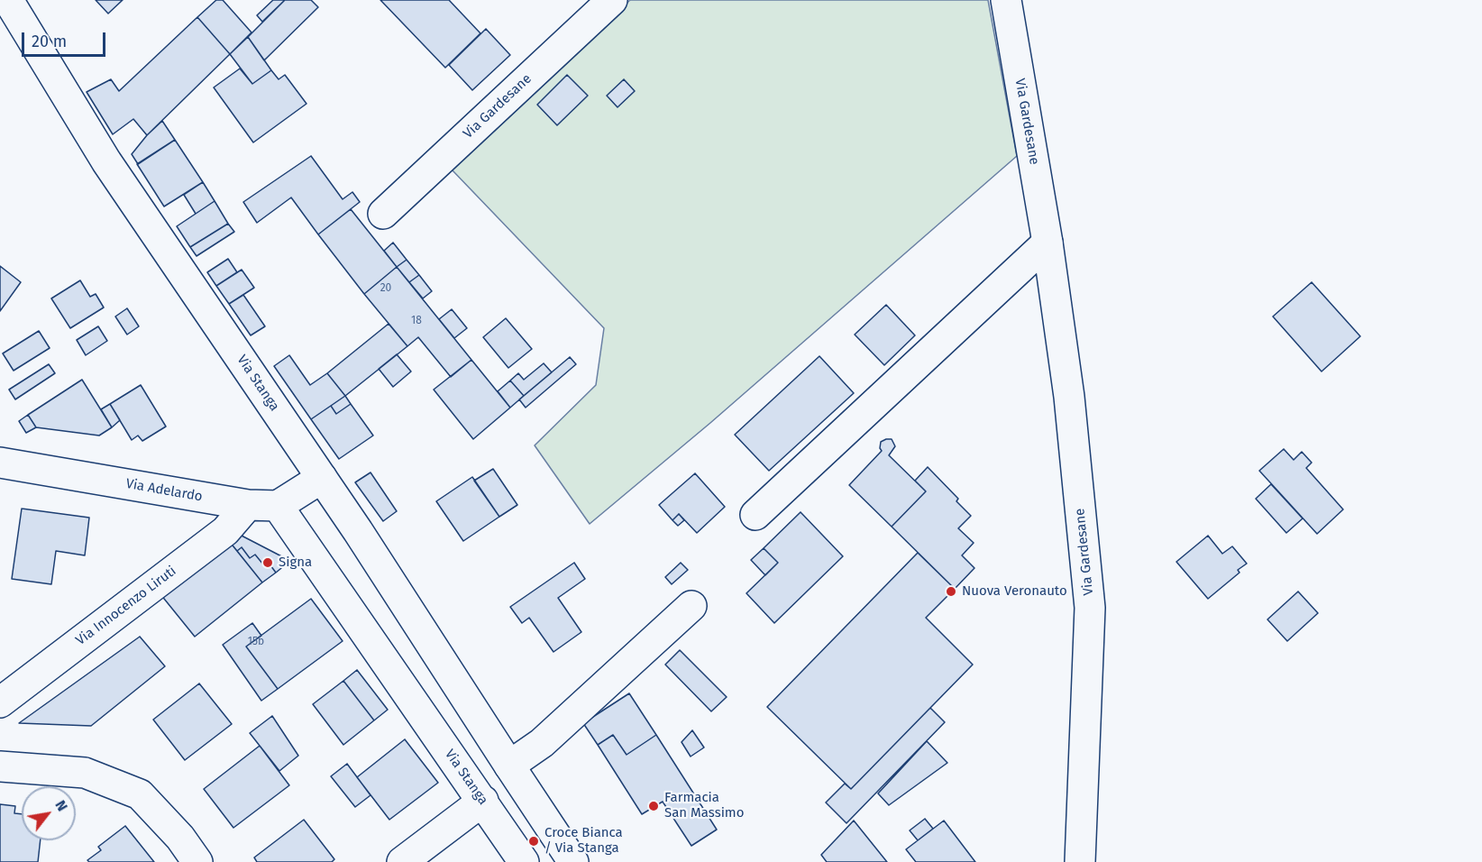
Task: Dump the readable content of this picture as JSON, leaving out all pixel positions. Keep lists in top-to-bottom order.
{
  "streets": {
    "street": [
      "Via Gardesane",
      "Via Stanga",
      "Via Adelardo",
      "Via Innocenzo Liruti"
    ]
  },
  "crossings": [
    ["Via Stanga", "Via Adelardo"],
    ["Via Adelardo", "Via Innocenzo Liruti"]
  ],
  "places": [
    "Signa",
    "Nuova Veronauto",
    "Farmacia San Massimo",
    "Croce Bianca / Via Stanga"
  ],
  "house_numbers": ["20", "18", "15b"],
  "scale_bar": "20 m",
  "north": "top right"
}
